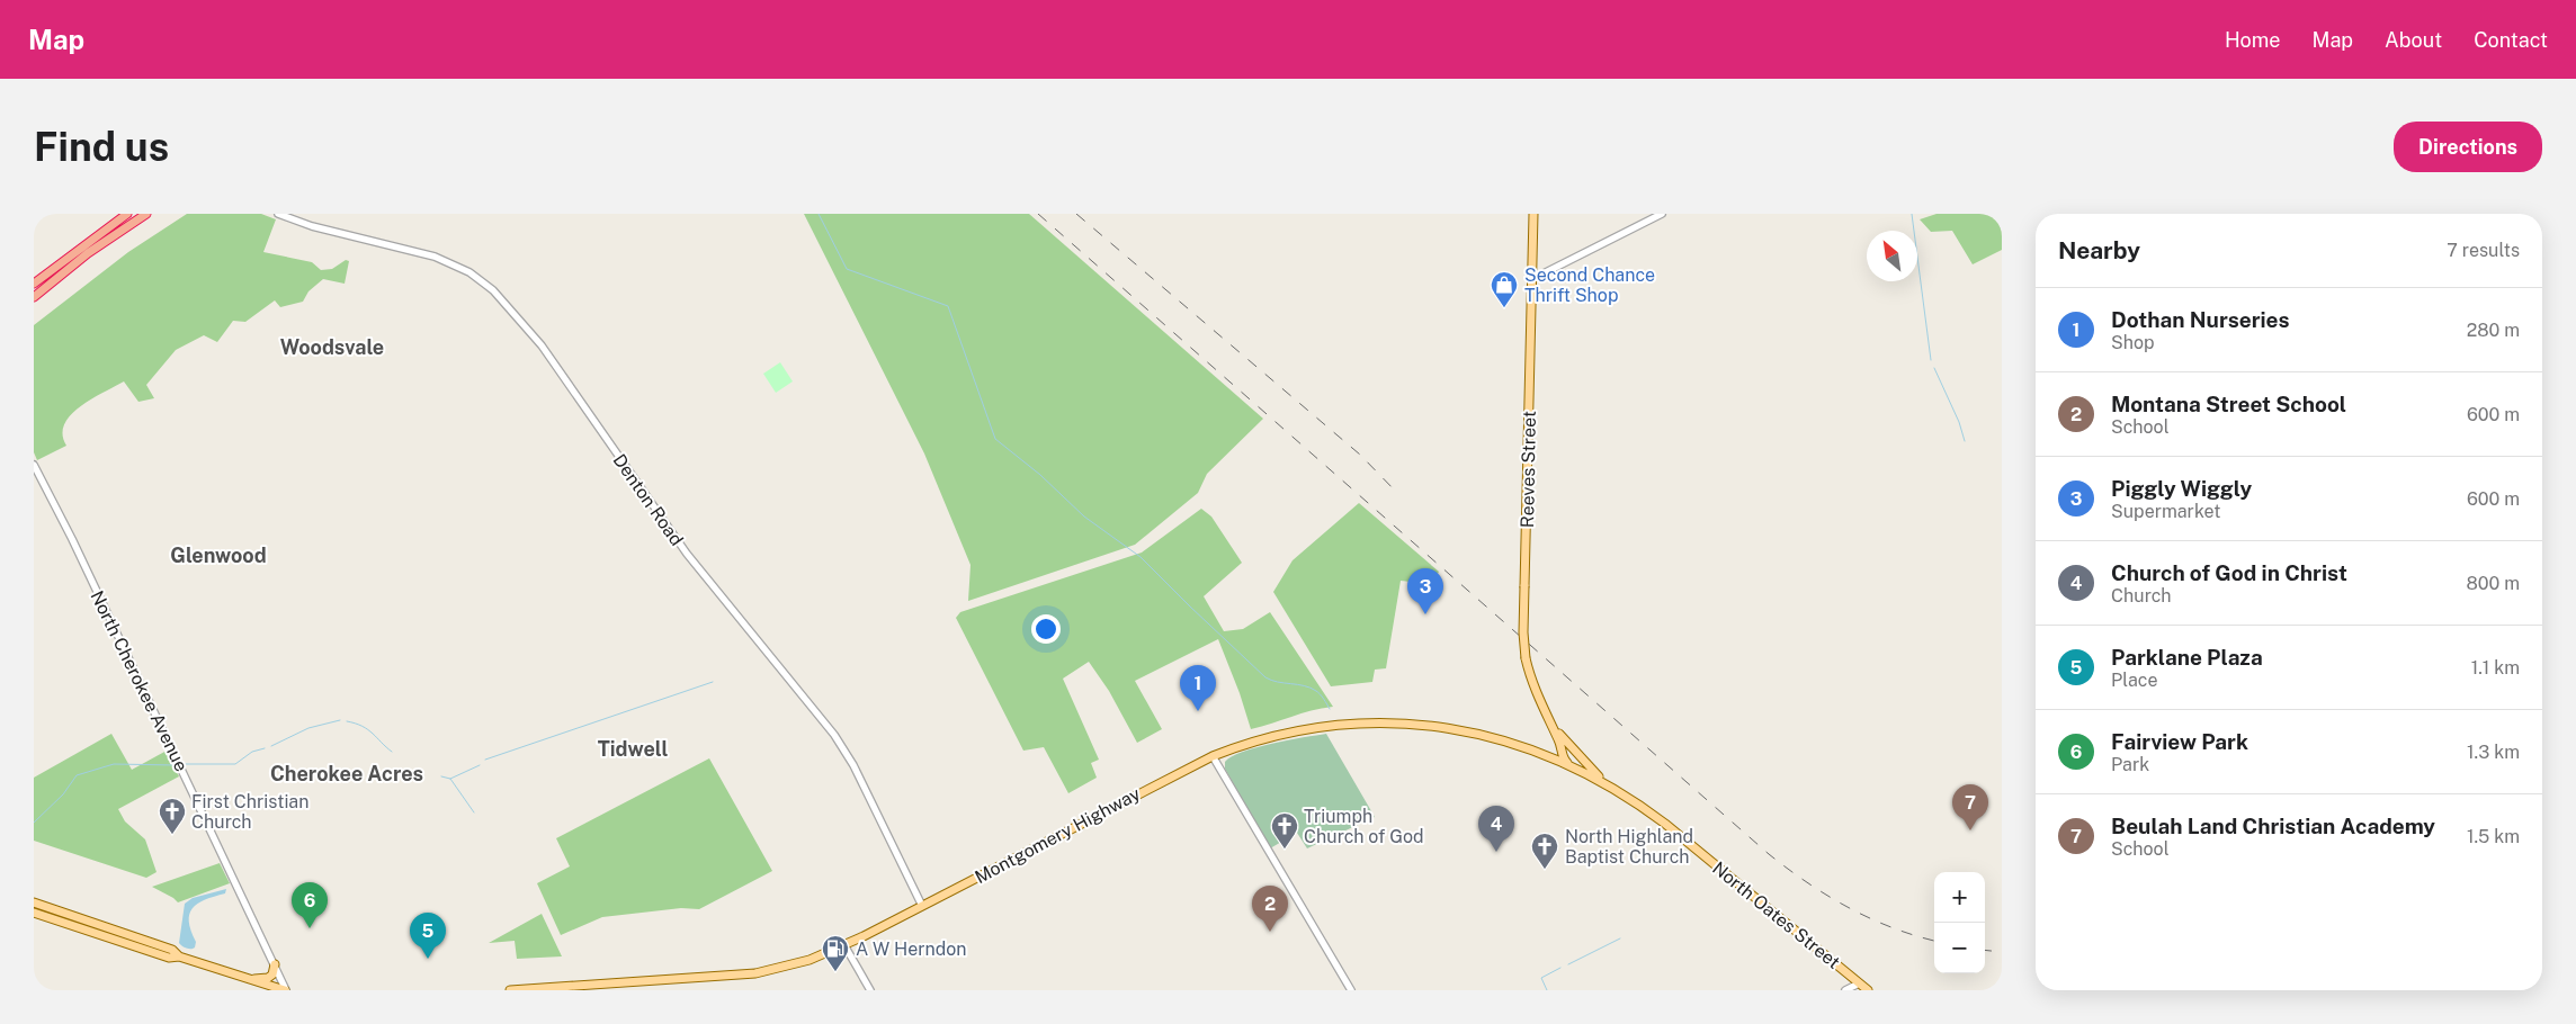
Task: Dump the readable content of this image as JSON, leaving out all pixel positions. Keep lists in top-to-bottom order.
{
  "streets": {
    "main road": ["Reeves Street", "Montgomery Highway", "North Oates Street"],
    "street": ["Denton Road", "North Cherokee Avenue"]
  },
  "crossings": [
    ["Reeves Street", "Montgomery Highway"],
    ["Reeves Street", "North Oates Street"],
    ["Denton Road", "Montgomery Highway"],
    ["Montgomery Highway", "North Oates Street"]
  ],
  "districts": [
    "Woodsvale",
    "Glenwood",
    "Tidwell",
    "Cherokee Acres"
  ],
  "places": {
    "shop": ["Second Chance Thrift Shop"],
    "church": ["First Christian Church", "Triumph Church of God", "North Highland Baptist Church"],
    "fuel station": ["A W Herndon"]
  },
  "north": "top left",
  "page": {
    "header": "Map",
    "nav": [
      "Home",
      "Map",
      "About",
      "Contact"
    ],
    "buttons": "Directions",
    "title": "Find us",
    "heading": ["Nearby", "7 results"],
    "list": [
      {
        "mark": "1",
        "name": "Dothan Nurseries",
        "note": "Shop",
        "value": "280 m"
      },
      {
        "mark": "2",
        "name": "Montana Street School",
        "note": "School",
        "value": "600 m"
      },
      {
        "mark": "3",
        "name": "Piggly Wiggly",
        "note": "Supermarket",
        "value": "600 m"
      },
      {
        "mark": "4",
        "name": "Church of God in Christ",
        "note": "Church",
        "value": "800 m"
      },
      {
        "mark": "5",
        "name": "Parklane Plaza",
        "note": "Place",
        "value": "1.1 km"
      },
      {
        "mark": "6",
        "name": "Fairview Park",
        "note": "Park",
        "value": "1.3 km"
      },
      {
        "mark": "7",
        "name": "Beulah Land Christian Academy",
        "note": "School",
        "value": "1.5 km"
      }
    ],
    "pins": [
      "3",
      "1",
      "7",
      "4",
      "6",
      "2",
      "5"
    ],
    "map_buttons": ["+", "−"]
  }
}
